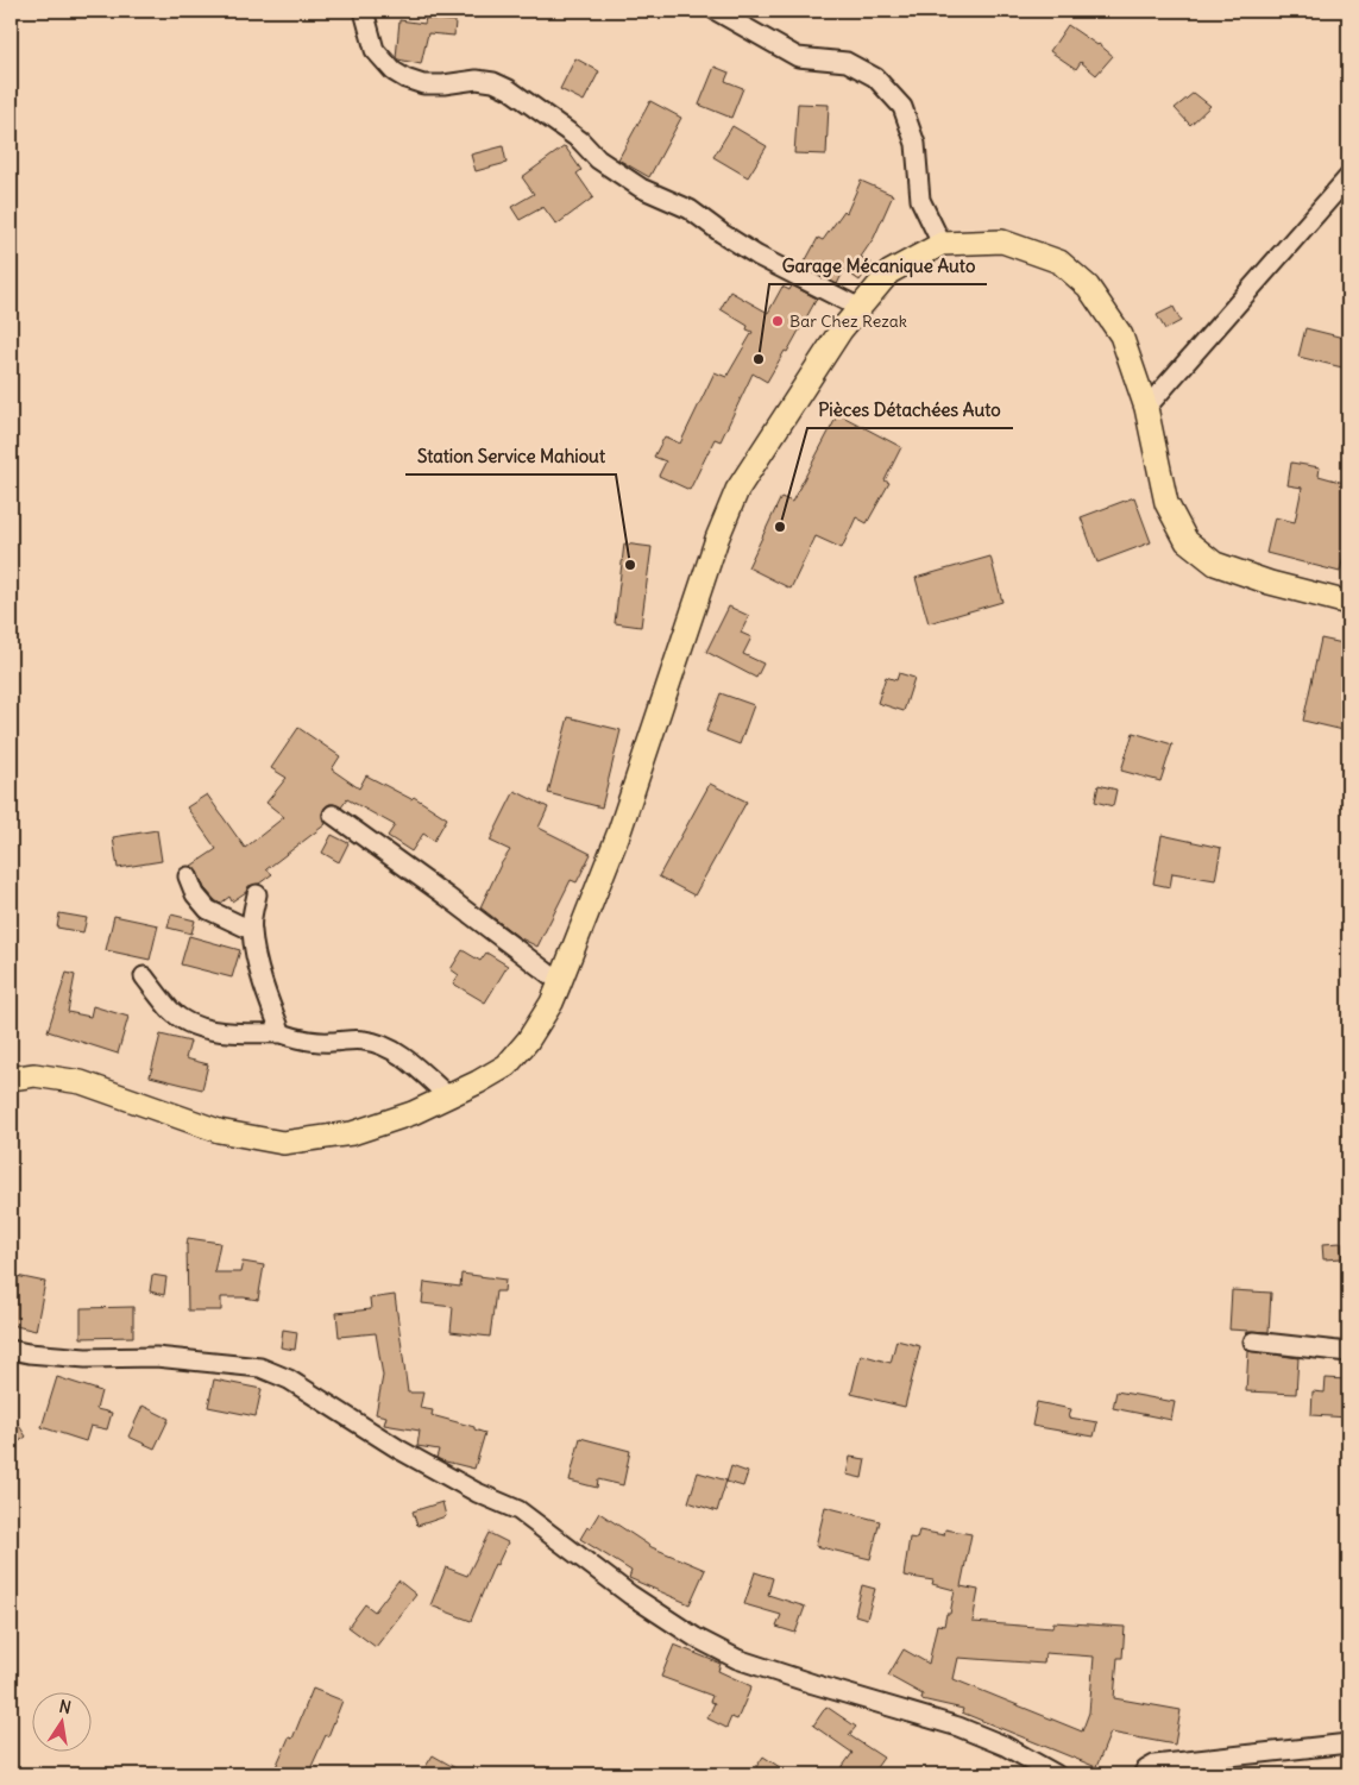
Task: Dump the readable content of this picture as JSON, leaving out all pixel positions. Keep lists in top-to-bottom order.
{
  "places": [
    "Bar Chez Rezak",
    "Garage Mécanique Auto",
    "Pièces Détachées Auto",
    "Station Service Mahiout"
  ],
  "north": "top"
}
